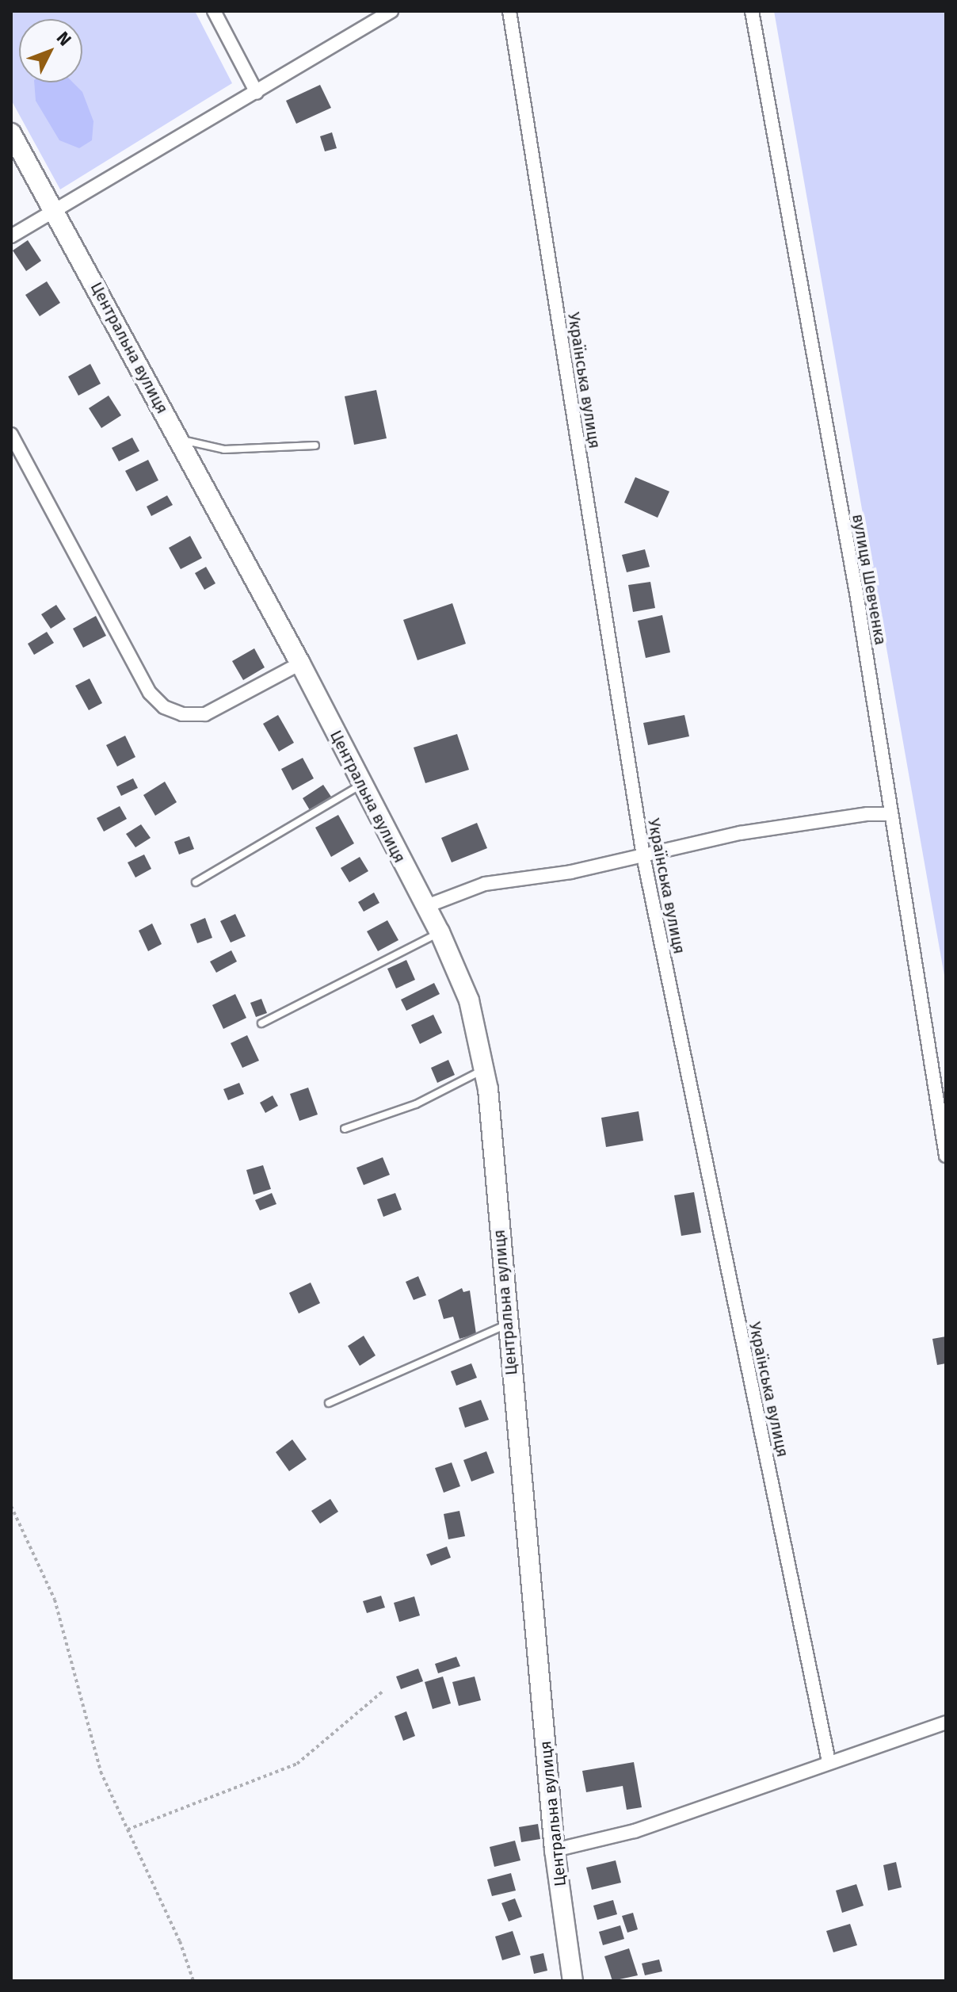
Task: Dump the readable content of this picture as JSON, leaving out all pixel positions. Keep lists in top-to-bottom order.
{
  "streets": {
    "street": ["Центральна вулиця", "Українська вулиця", "вулиця Шевченка"]
  },
  "north": "top right"
}
